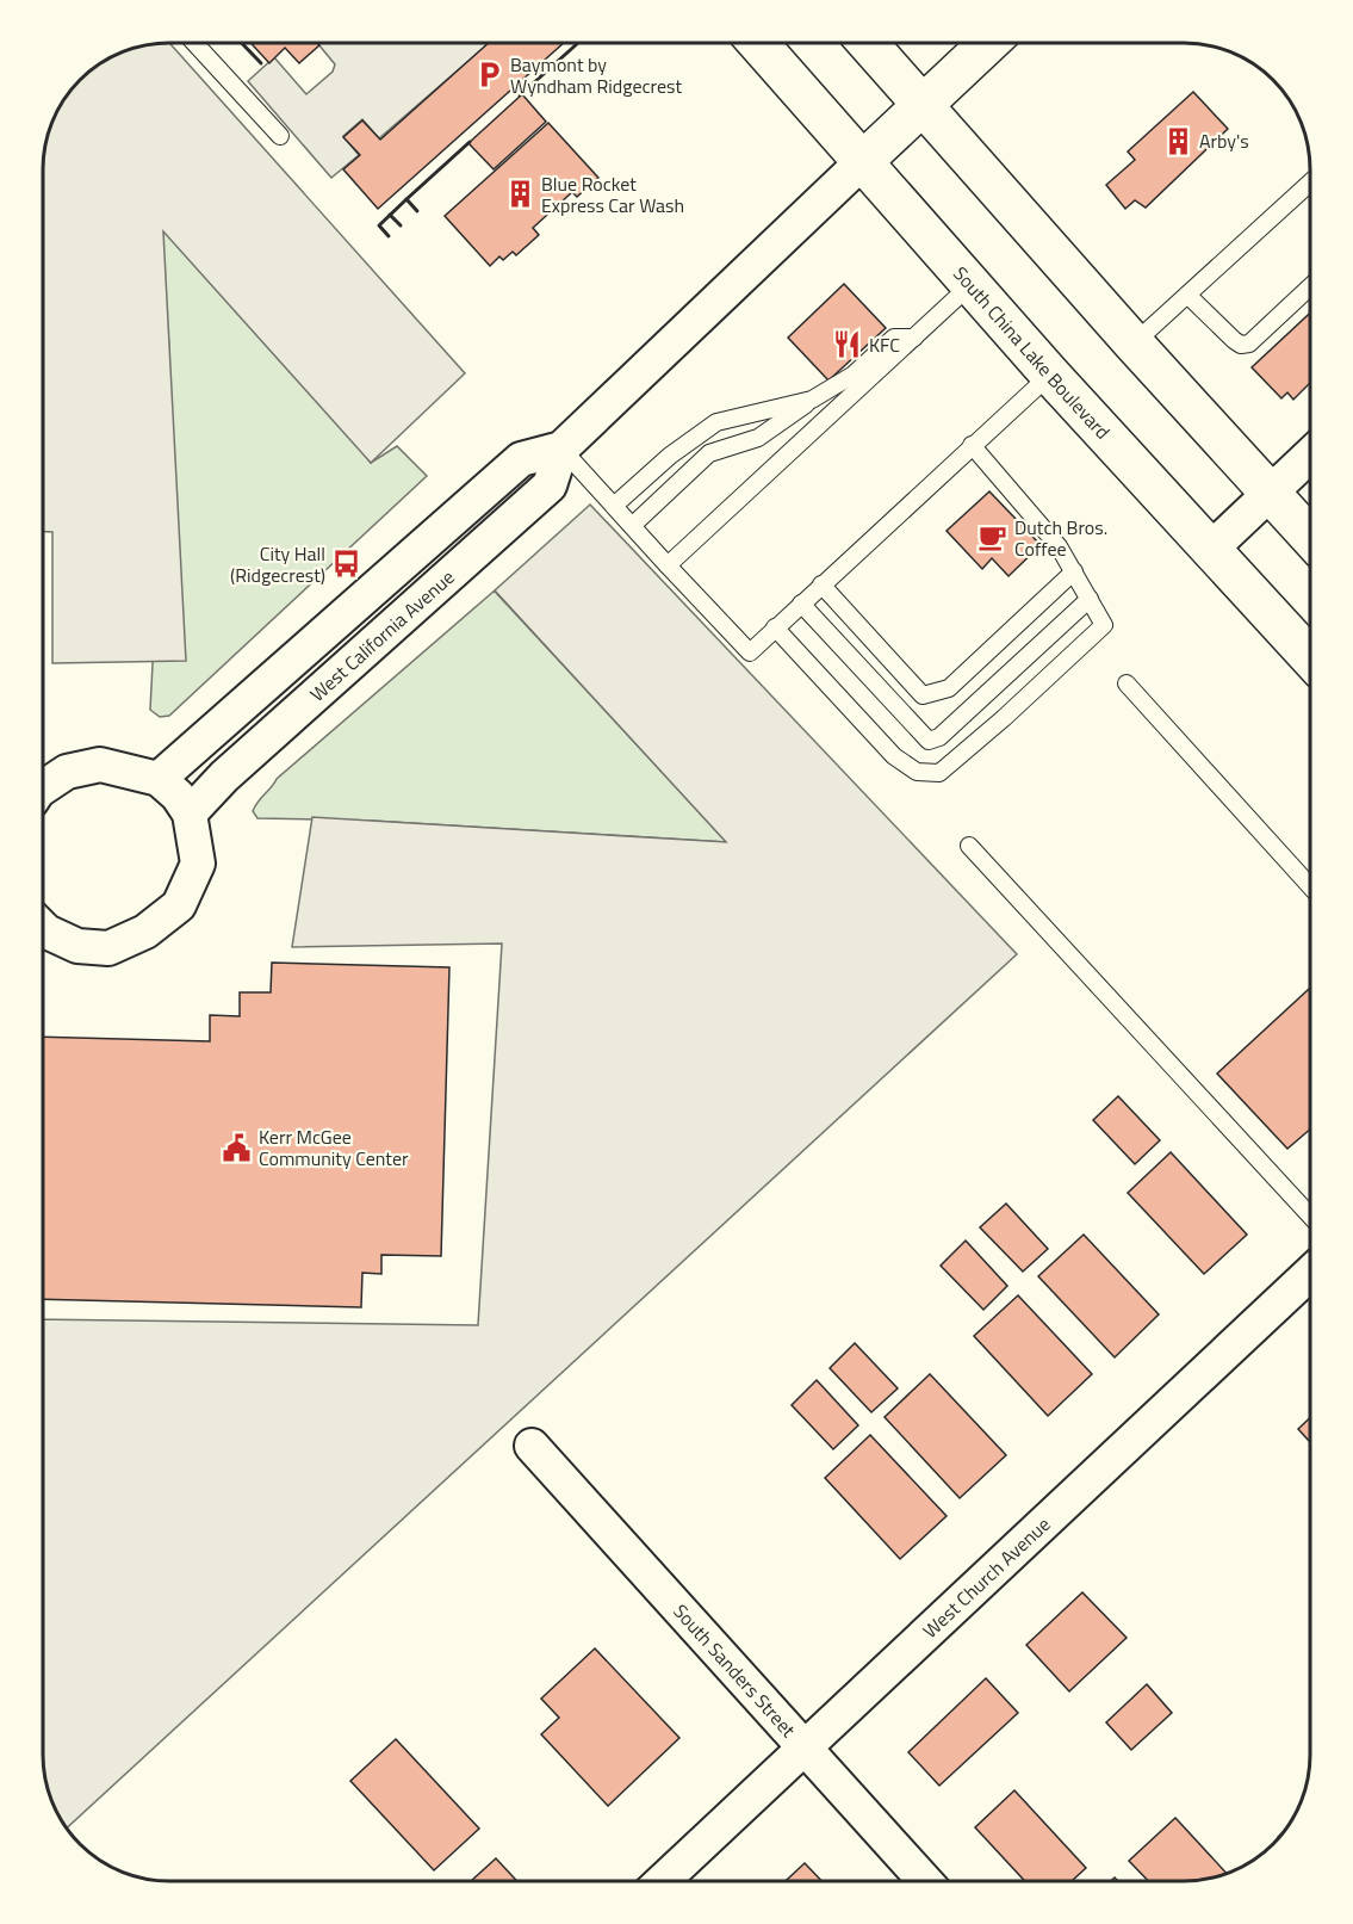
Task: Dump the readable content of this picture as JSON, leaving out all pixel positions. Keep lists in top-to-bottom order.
{
  "streets": {
    "main road": ["South China Lake Boulevard"],
    "street": ["West California Avenue", "West Church Avenue", "South Sanders Street"]
  },
  "crossings": [
    ["South China Lake Boulevard", "West California Avenue"],
    ["West Church Avenue", "South Sanders Street"]
  ],
  "places": {
    "parking": ["Baymont by Wyndham Ridgecrest"],
    "building": ["Arby's", "Blue Rocket Express Car Wash"],
    "restaurant": ["KFC"],
    "cafe": ["Dutch Bros. Coffee"],
    "bus stop": ["City Hall (Ridgecrest)"],
    "public building": ["Kerr McGee Community Center"]
  }
}
